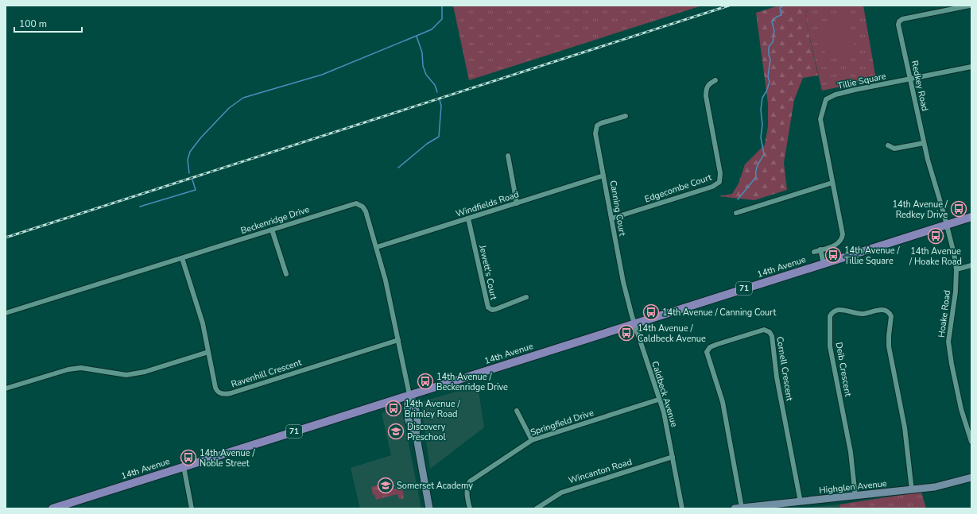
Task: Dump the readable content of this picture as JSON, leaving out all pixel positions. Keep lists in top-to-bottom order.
{
  "streets": {
    "main road": ["14th Avenue", "71"],
    "street": [
      "Tillie Square",
      "Redkey Road",
      "Edgecombe Court",
      "Windfields Road",
      "Canning Court",
      "Beckenridge Drive",
      "Jewett's Court",
      "Hoake Road",
      "Cornell Crescent",
      "Deib Crescent",
      "Ravenhill Crescent",
      "Caldbeck Avenue",
      "Springfield Drive",
      "Wincanton Road",
      "Highglen Avenue"
    ]
  },
  "crossings": [
    ["Tillie Square", "Redkey Road"],
    ["Redkey Road", "14th Avenue"],
    ["Redkey Road", "Hoake Road"],
    ["Edgecombe Court", "Canning Court"],
    ["Windfields Road", "Canning Court"],
    ["Windfields Road", "Beckenridge Drive"],
    ["Windfields Road", "Jewett's Court"],
    ["Canning Court", "14th Avenue"],
    ["Canning Court", "Caldbeck Avenue"],
    ["Beckenridge Drive", "14th Avenue"],
    ["Beckenridge Drive", "Ravenhill Crescent"],
    ["14th Avenue", "Hoake Road"],
    ["14th Avenue", "Caldbeck Avenue"],
    ["Cornell Crescent", "Highglen Avenue"],
    ["Deib Crescent", "Highglen Avenue"],
    ["Caldbeck Avenue", "Springfield Drive"],
    ["Caldbeck Avenue", "Wincanton Road"]
  ],
  "places": {
    "bus stop": [
      "14th Avenue / Redkey Drive",
      "14th Avenue / Hoake Road",
      "14th Avenue / Tillie Square",
      "14th Avenue / Canning Court",
      "14th Avenue / Caldbeck Avenue",
      "14th Avenue / Beckenridge Drive",
      "14th Avenue / Brimley Road",
      "14th Avenue / Noble Street"
    ],
    "school or university": ["Discovery Preschool", "Somerset Academy"]
  },
  "scale_bar": "100 m"
}
